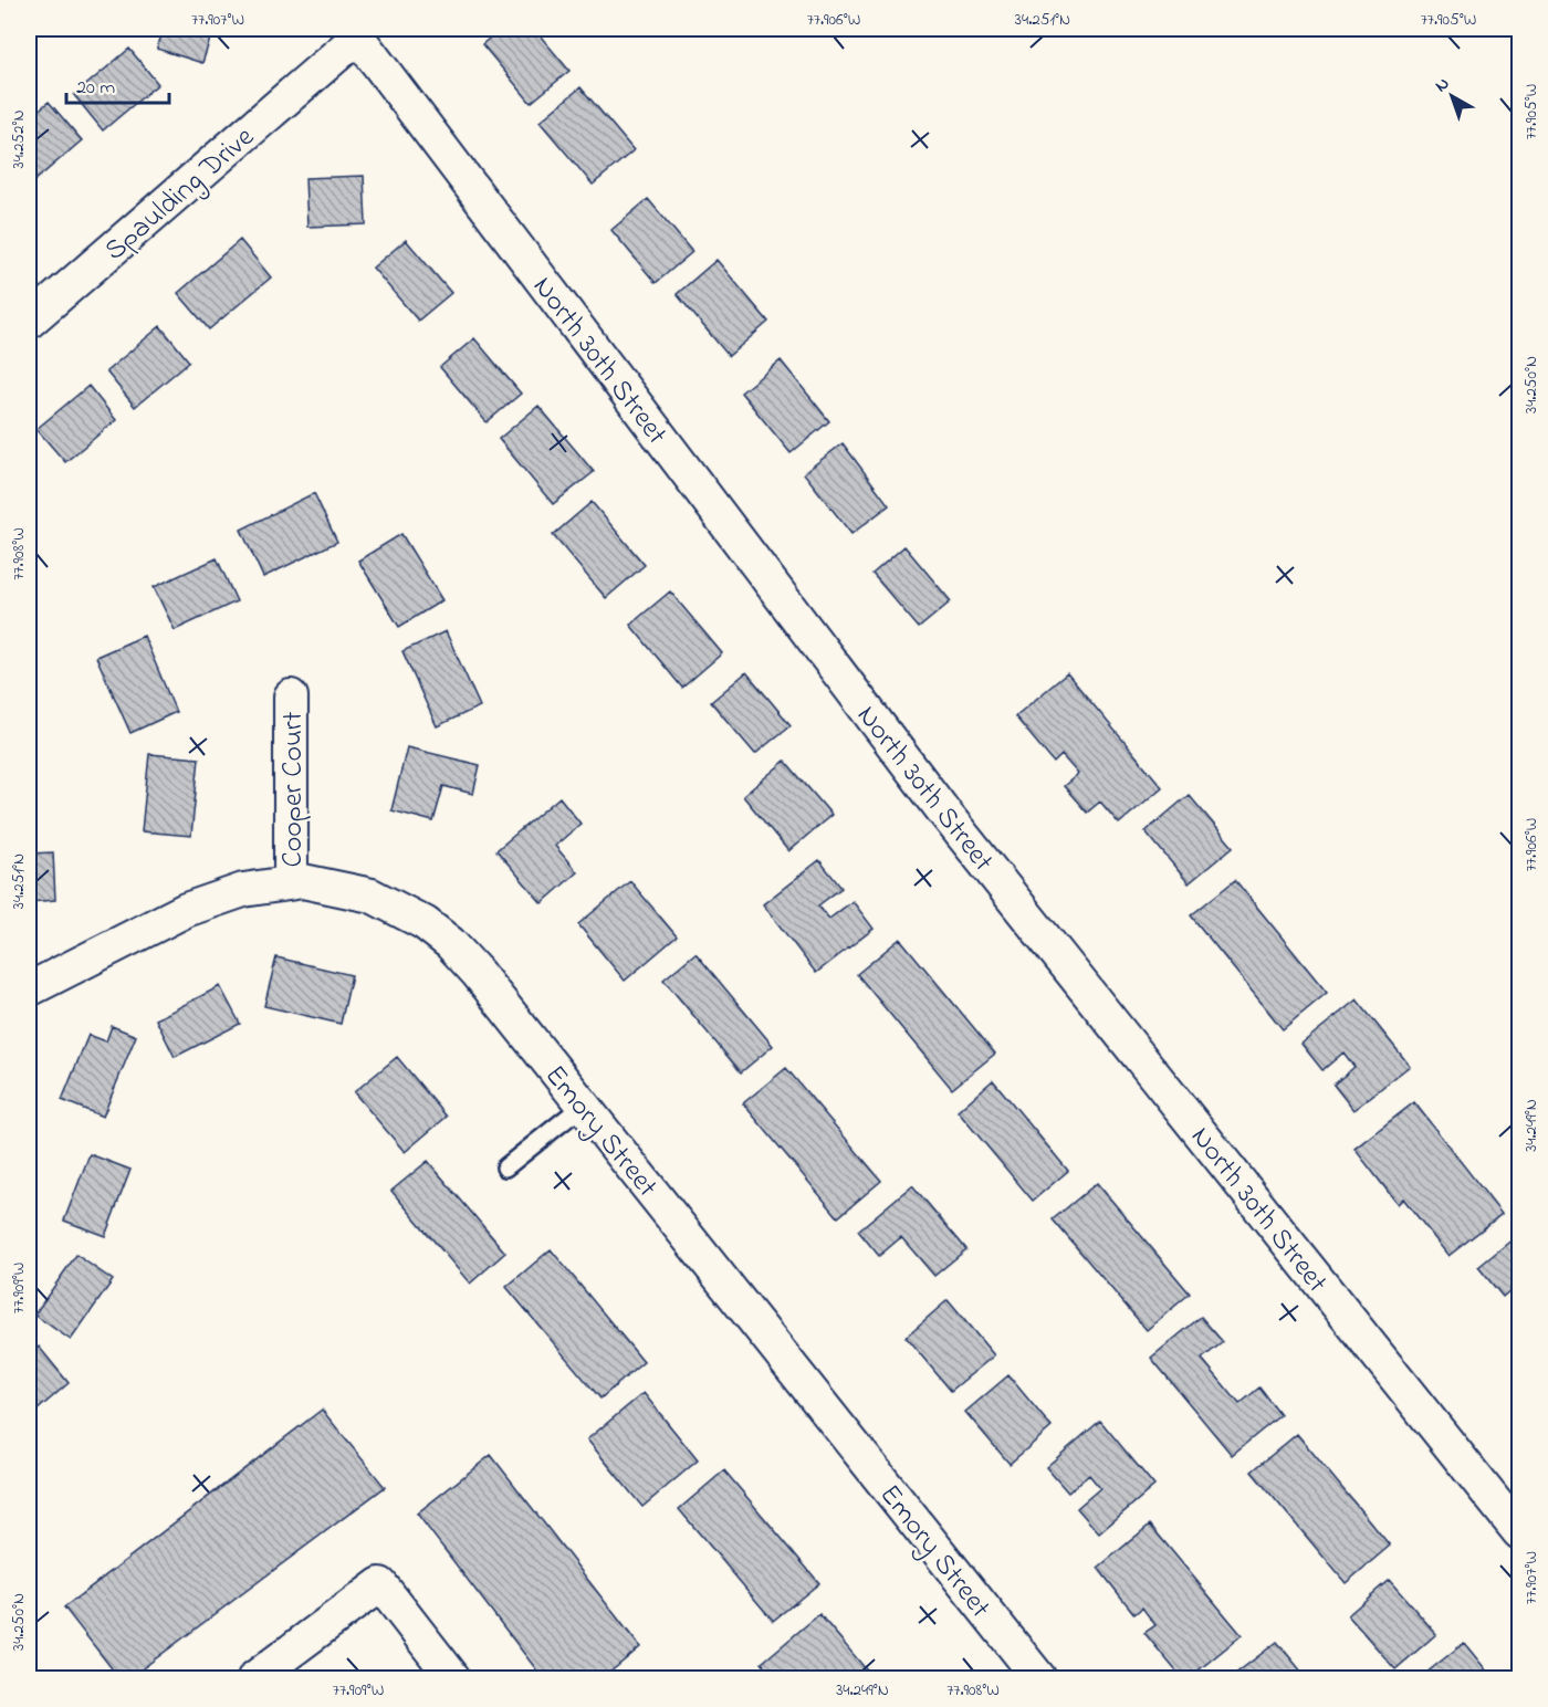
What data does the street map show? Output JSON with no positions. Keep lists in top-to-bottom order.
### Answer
{
  "streets": {
    "street": [
      "Spaulding Drive",
      "North 30th Street",
      "Cooper Court",
      "Emory Street"
    ]
  },
  "crossings": [
    ["Spaulding Drive", "North 30th Street"],
    ["Cooper Court", "Emory Street"]
  ],
  "scale_bar": "20 m",
  "north": "top left",
  "coordinates": [
    "77.907°W",
    "77.906°W",
    "34.251°N",
    "77.905°W",
    "34.252°N",
    "34.250°N",
    "77.908°W",
    "34.249°N",
    "77.909°W"
  ]
}
